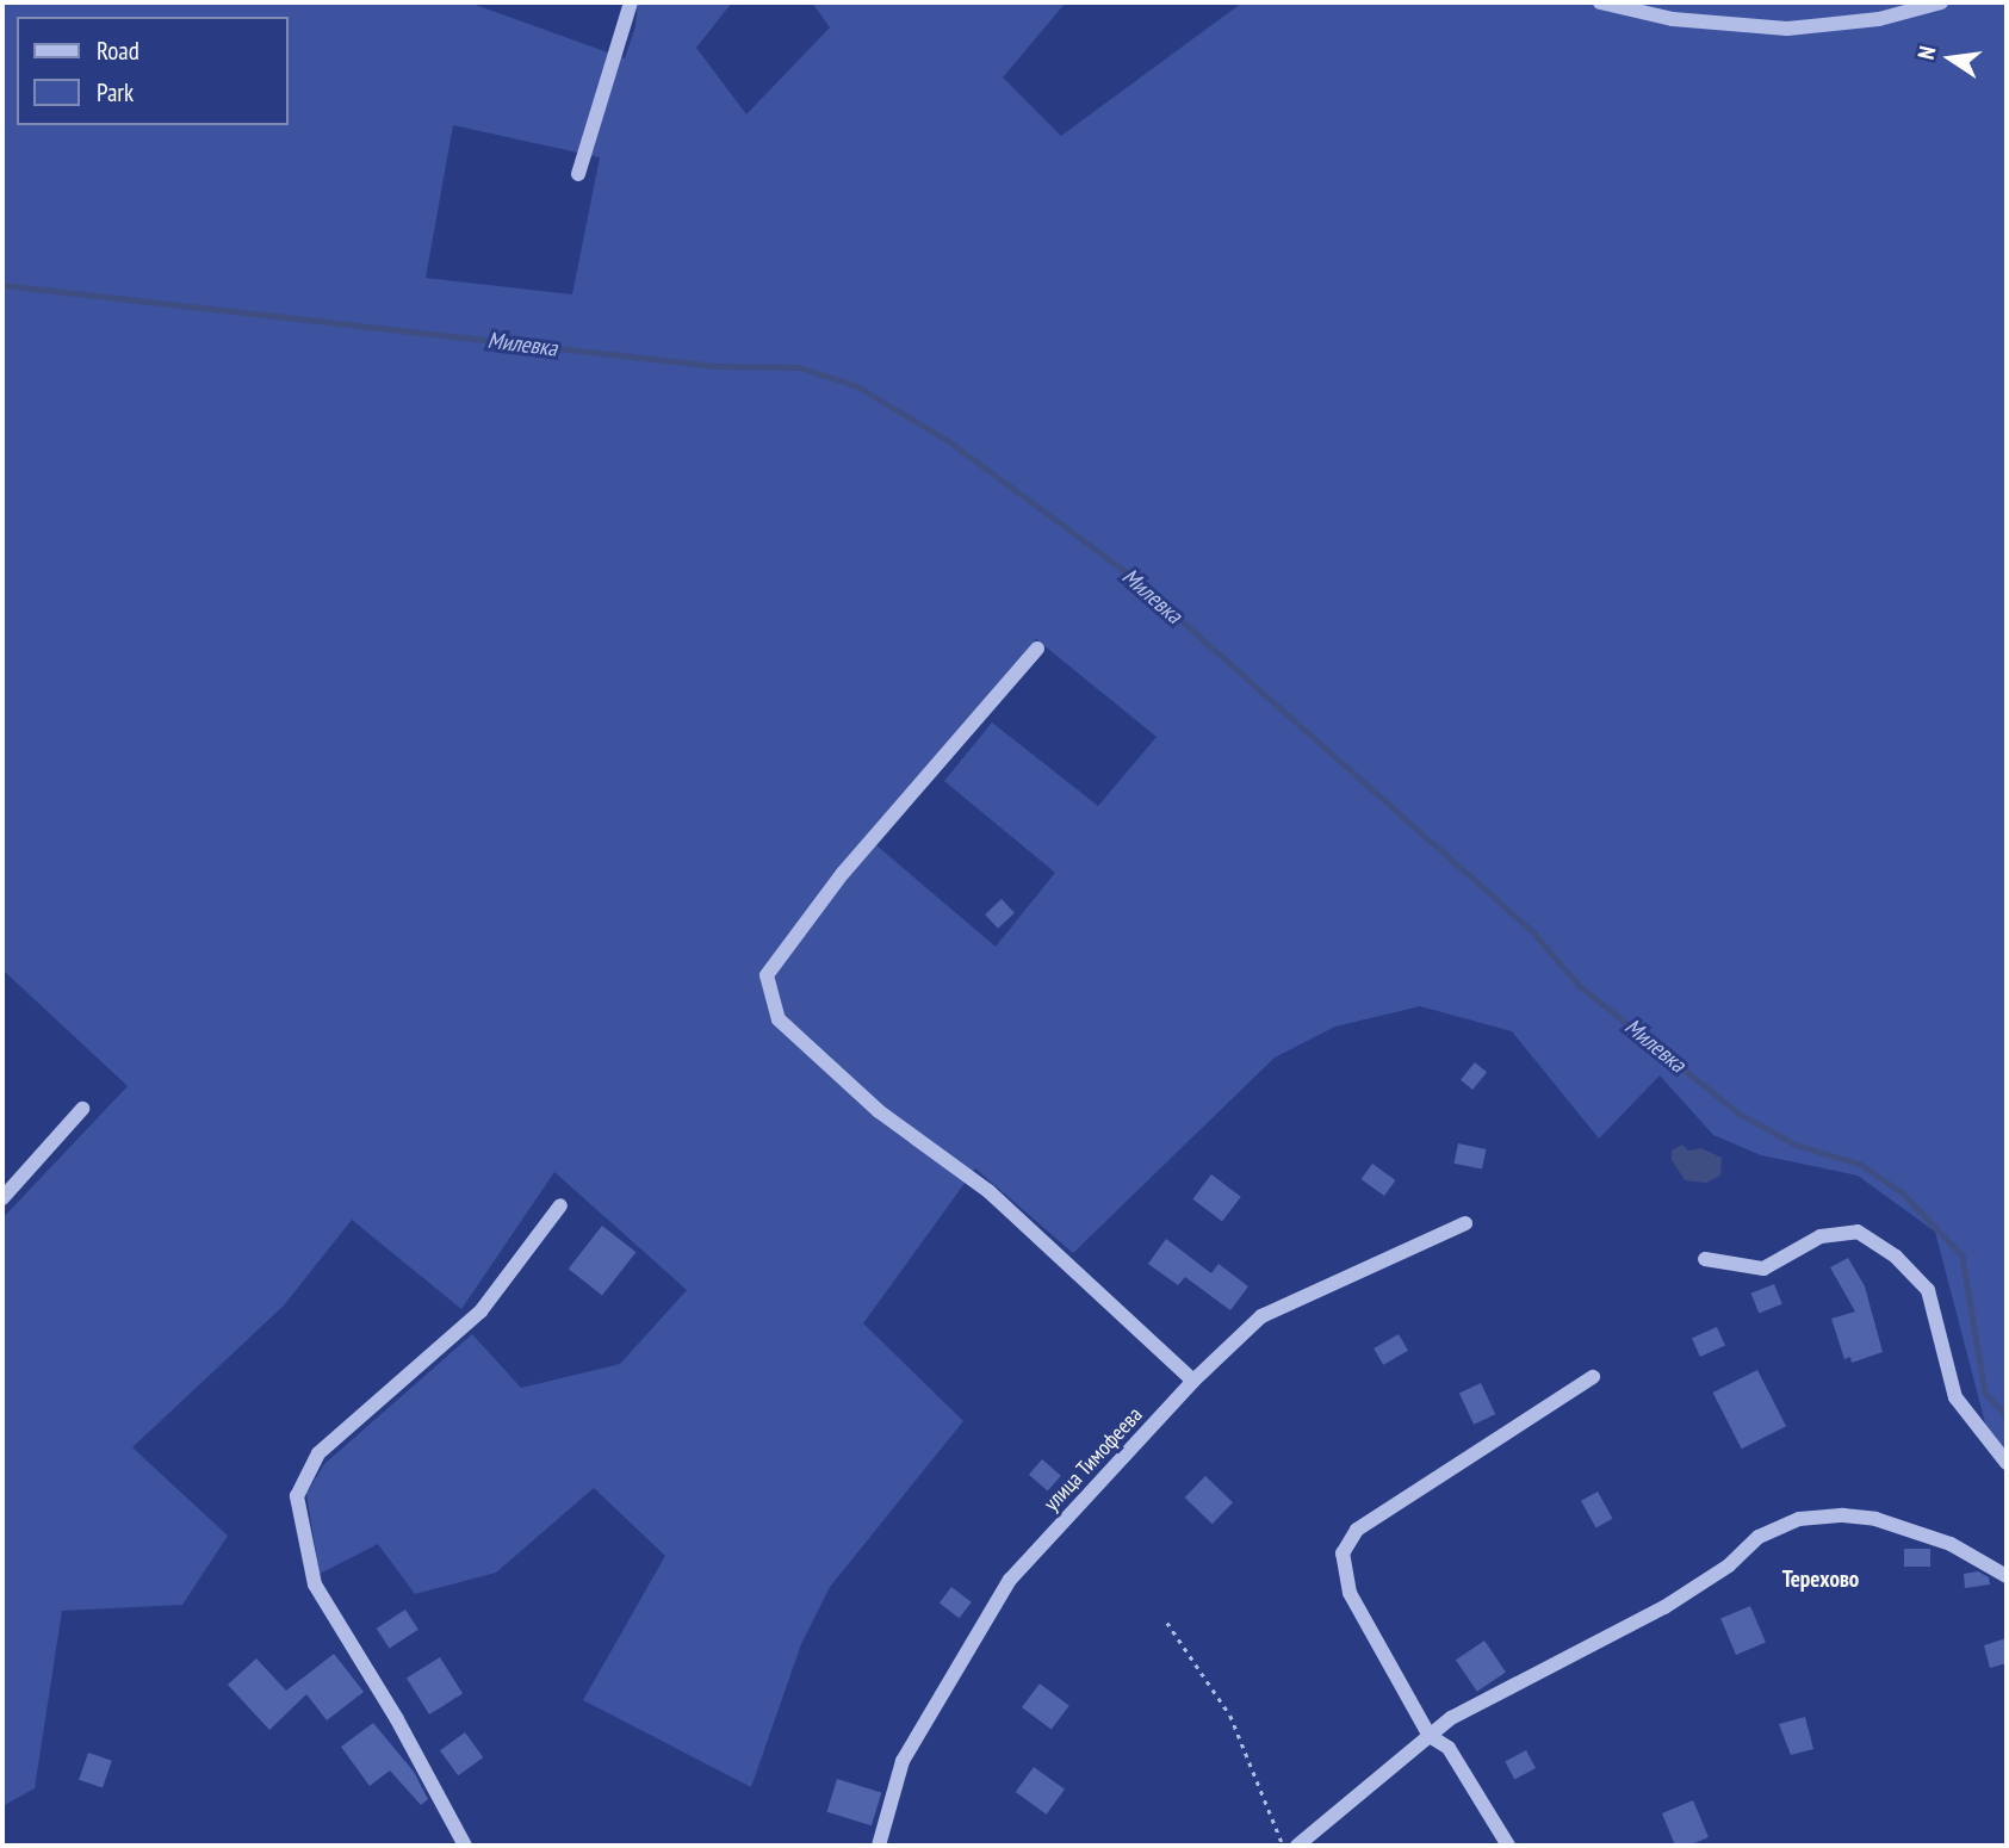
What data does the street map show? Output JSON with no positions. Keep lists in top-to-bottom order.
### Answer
{
  "streets": {
    "street": ["улица Тимофеева"]
  },
  "districts": ["Терехово"],
  "water": ["Милевка"],
  "legend": ["Road", "Park"],
  "north": "left"
}
